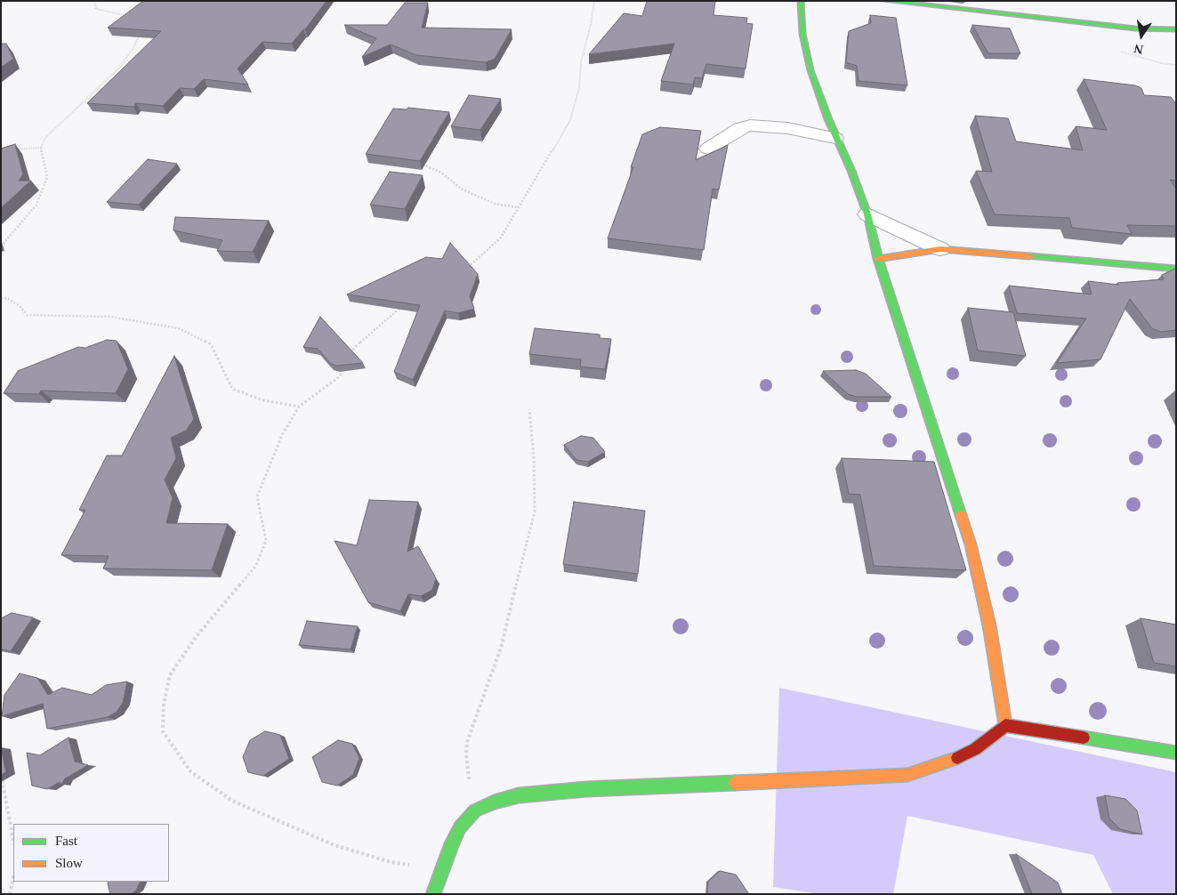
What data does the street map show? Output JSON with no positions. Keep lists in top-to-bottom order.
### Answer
{
  "legend": ["Fast", "Slow"],
  "north": "bottom"
}
